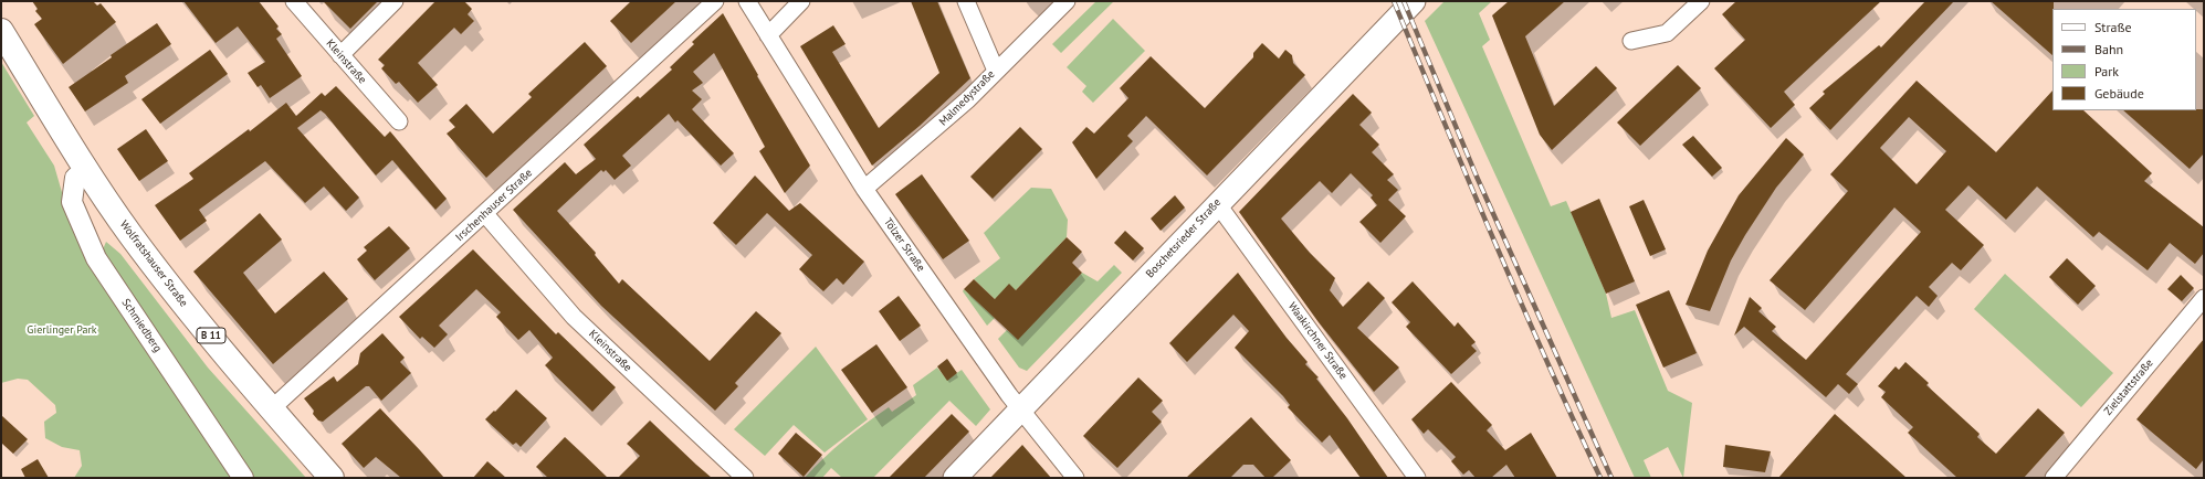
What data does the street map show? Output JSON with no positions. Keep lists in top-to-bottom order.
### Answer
{
  "streets": {
    "main road": ["Boschetsrieder Straße", "Wolfratshauser Straße", "B 11"],
    "street": [
      "Kleinstraße",
      "Malmedystraße",
      "Irschenhauser Straße",
      "Tölzer Straße",
      "Schmiedberg",
      "Waakirchner Straße",
      "Zielstattstraße"
    ]
  },
  "crossings": [
    ["Kleinstraße", "Irschenhauser Straße"],
    ["Malmedystraße", "Tölzer Straße"],
    ["Irschenhauser Straße", "Wolfratshauser Straße"],
    ["Boschetsrieder Straße", "Tölzer Straße"],
    ["Boschetsrieder Straße", "Waakirchner Straße"],
    ["Wolfratshauser Straße", "Schmiedberg"]
  ],
  "parks": ["Gierlinger Park"],
  "legend": [
    "Straße",
    "Bahn",
    "Park",
    "Gebäude"
  ]
}
